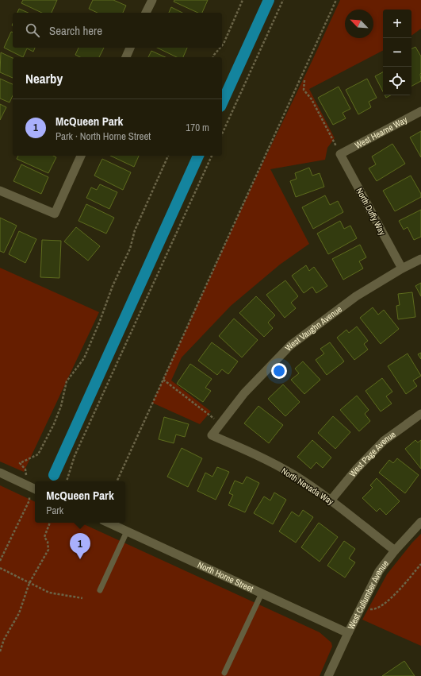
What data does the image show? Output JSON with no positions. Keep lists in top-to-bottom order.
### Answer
{
  "streets": {
    "street": [
      "West Hearne Way",
      "North Duffy Way",
      "West Vaughn Avenue",
      "West Page Avenue",
      "North Nevada Way",
      "North Horne Street",
      "West Cullumber Avenue"
    ]
  },
  "crossings": [
    ["West Hearne Way", "North Duffy Way"],
    ["North Duffy Way", "West Vaughn Avenue"],
    ["West Vaughn Avenue", "North Nevada Way"],
    ["West Page Avenue", "North Nevada Way"],
    ["North Nevada Way", "West Cullumber Avenue"],
    ["North Horne Street", "West Cullumber Avenue"]
  ],
  "north": "top left",
  "page": {
    "map_buttons": ["+", "−"],
    "search": "Search here",
    "heading": "Nearby",
    "list": [
      {
        "mark": "1",
        "name": "McQueen Park",
        "note": "Park · North Horne Street",
        "value": "170 m"
      }
    ],
    "popup": ["McQueen Park", "Park"],
    "pins": "1"
  }
}
